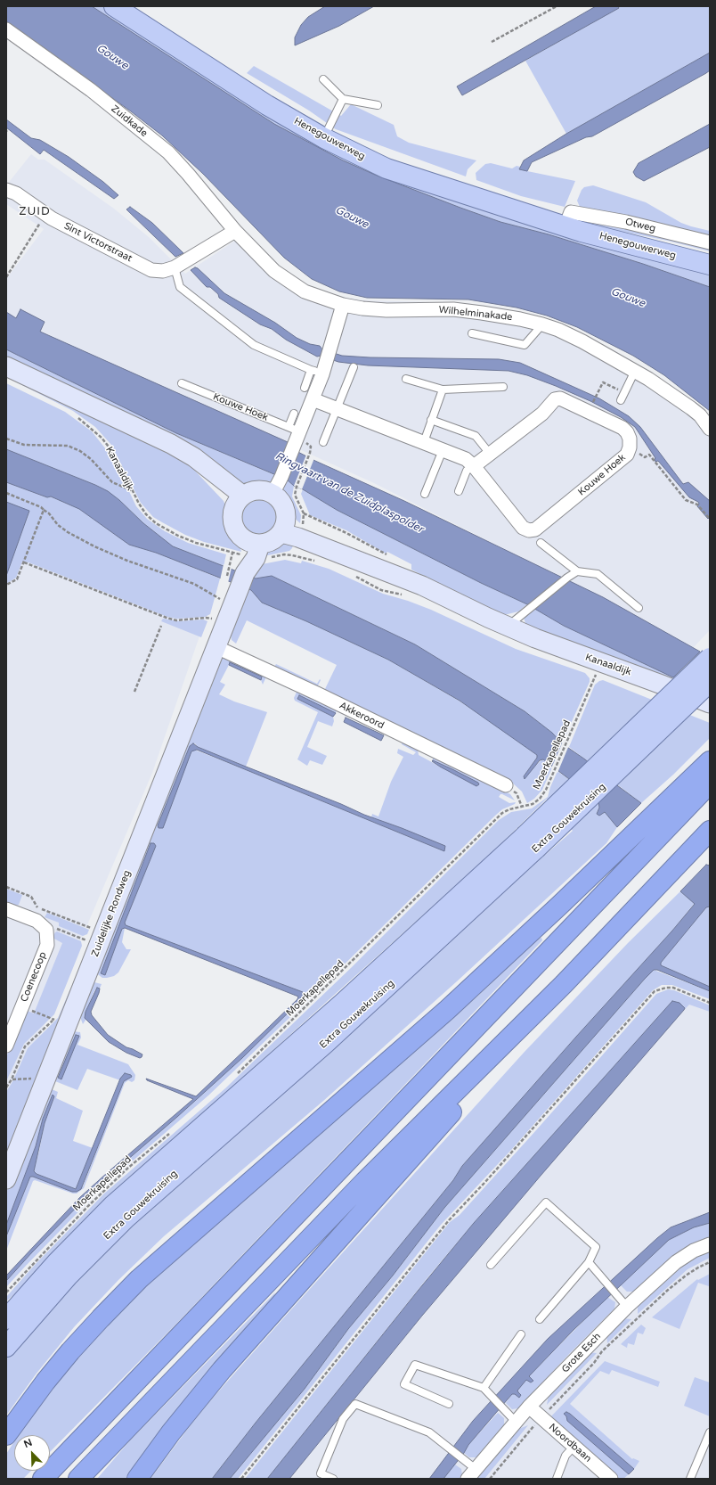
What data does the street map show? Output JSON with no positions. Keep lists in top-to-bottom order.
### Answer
{
  "streets": {
    "main road": [
      "Henegouwerweg",
      "Kanaaldijk",
      "Extra Gouwekruising",
      "Zuidelijke Rondweg"
    ],
    "street": [
      "Zuidkade",
      "Otweg",
      "Sint Victorstraat",
      "Wilhelminakade",
      "Kouwe Hoek",
      "Akkeroord",
      "Coenecoop",
      "Grote Esch",
      "Noordbaan"
    ],
    "path": ["Moerkapellepad"]
  },
  "crossings": [
    ["Zuidkade", "Sint Victorstraat"],
    ["Zuidkade", "Wilhelminakade"],
    ["Henegouwerweg", "Otweg"],
    ["Sint Victorstraat", "Wilhelminakade"],
    ["Kanaaldijk", "Zuidelijke Rondweg"],
    ["Akkeroord", "Zuidelijke Rondweg"],
    ["Zuidelijke Rondweg", "Coenecoop"],
    ["Grote Esch", "Noordbaan"]
  ],
  "districts": ["ZUID"],
  "water": ["Gouwe", "Ringvaart van de Zuidplaspolder"],
  "north": "top left"
}
